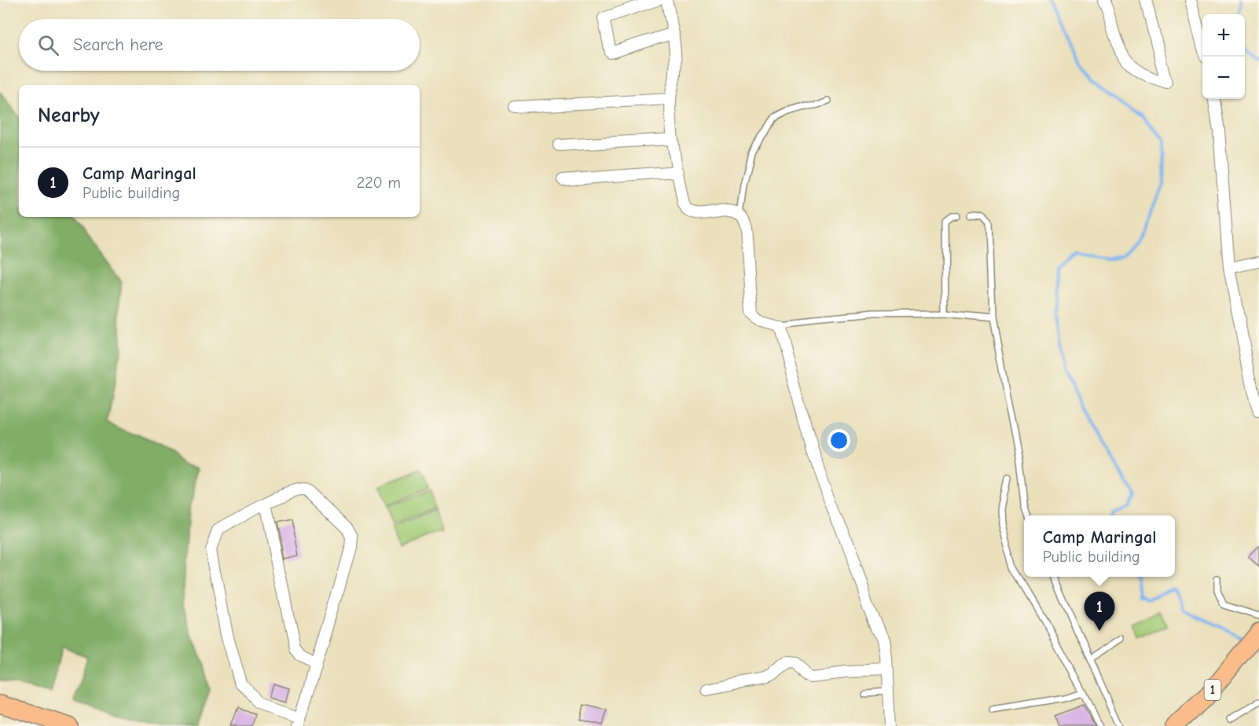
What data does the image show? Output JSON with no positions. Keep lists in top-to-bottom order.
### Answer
{
  "streets": {
    "main road": ["1"]
  },
  "page": {
    "map_buttons": ["+", "−"],
    "search": "Search here",
    "heading": "Nearby",
    "list": [
      {
        "mark": "1",
        "name": "Camp Maringal",
        "note": "Public building",
        "value": "220 m"
      }
    ],
    "popup": ["Camp Maringal", "Public building"],
    "pins": "1"
  }
}
